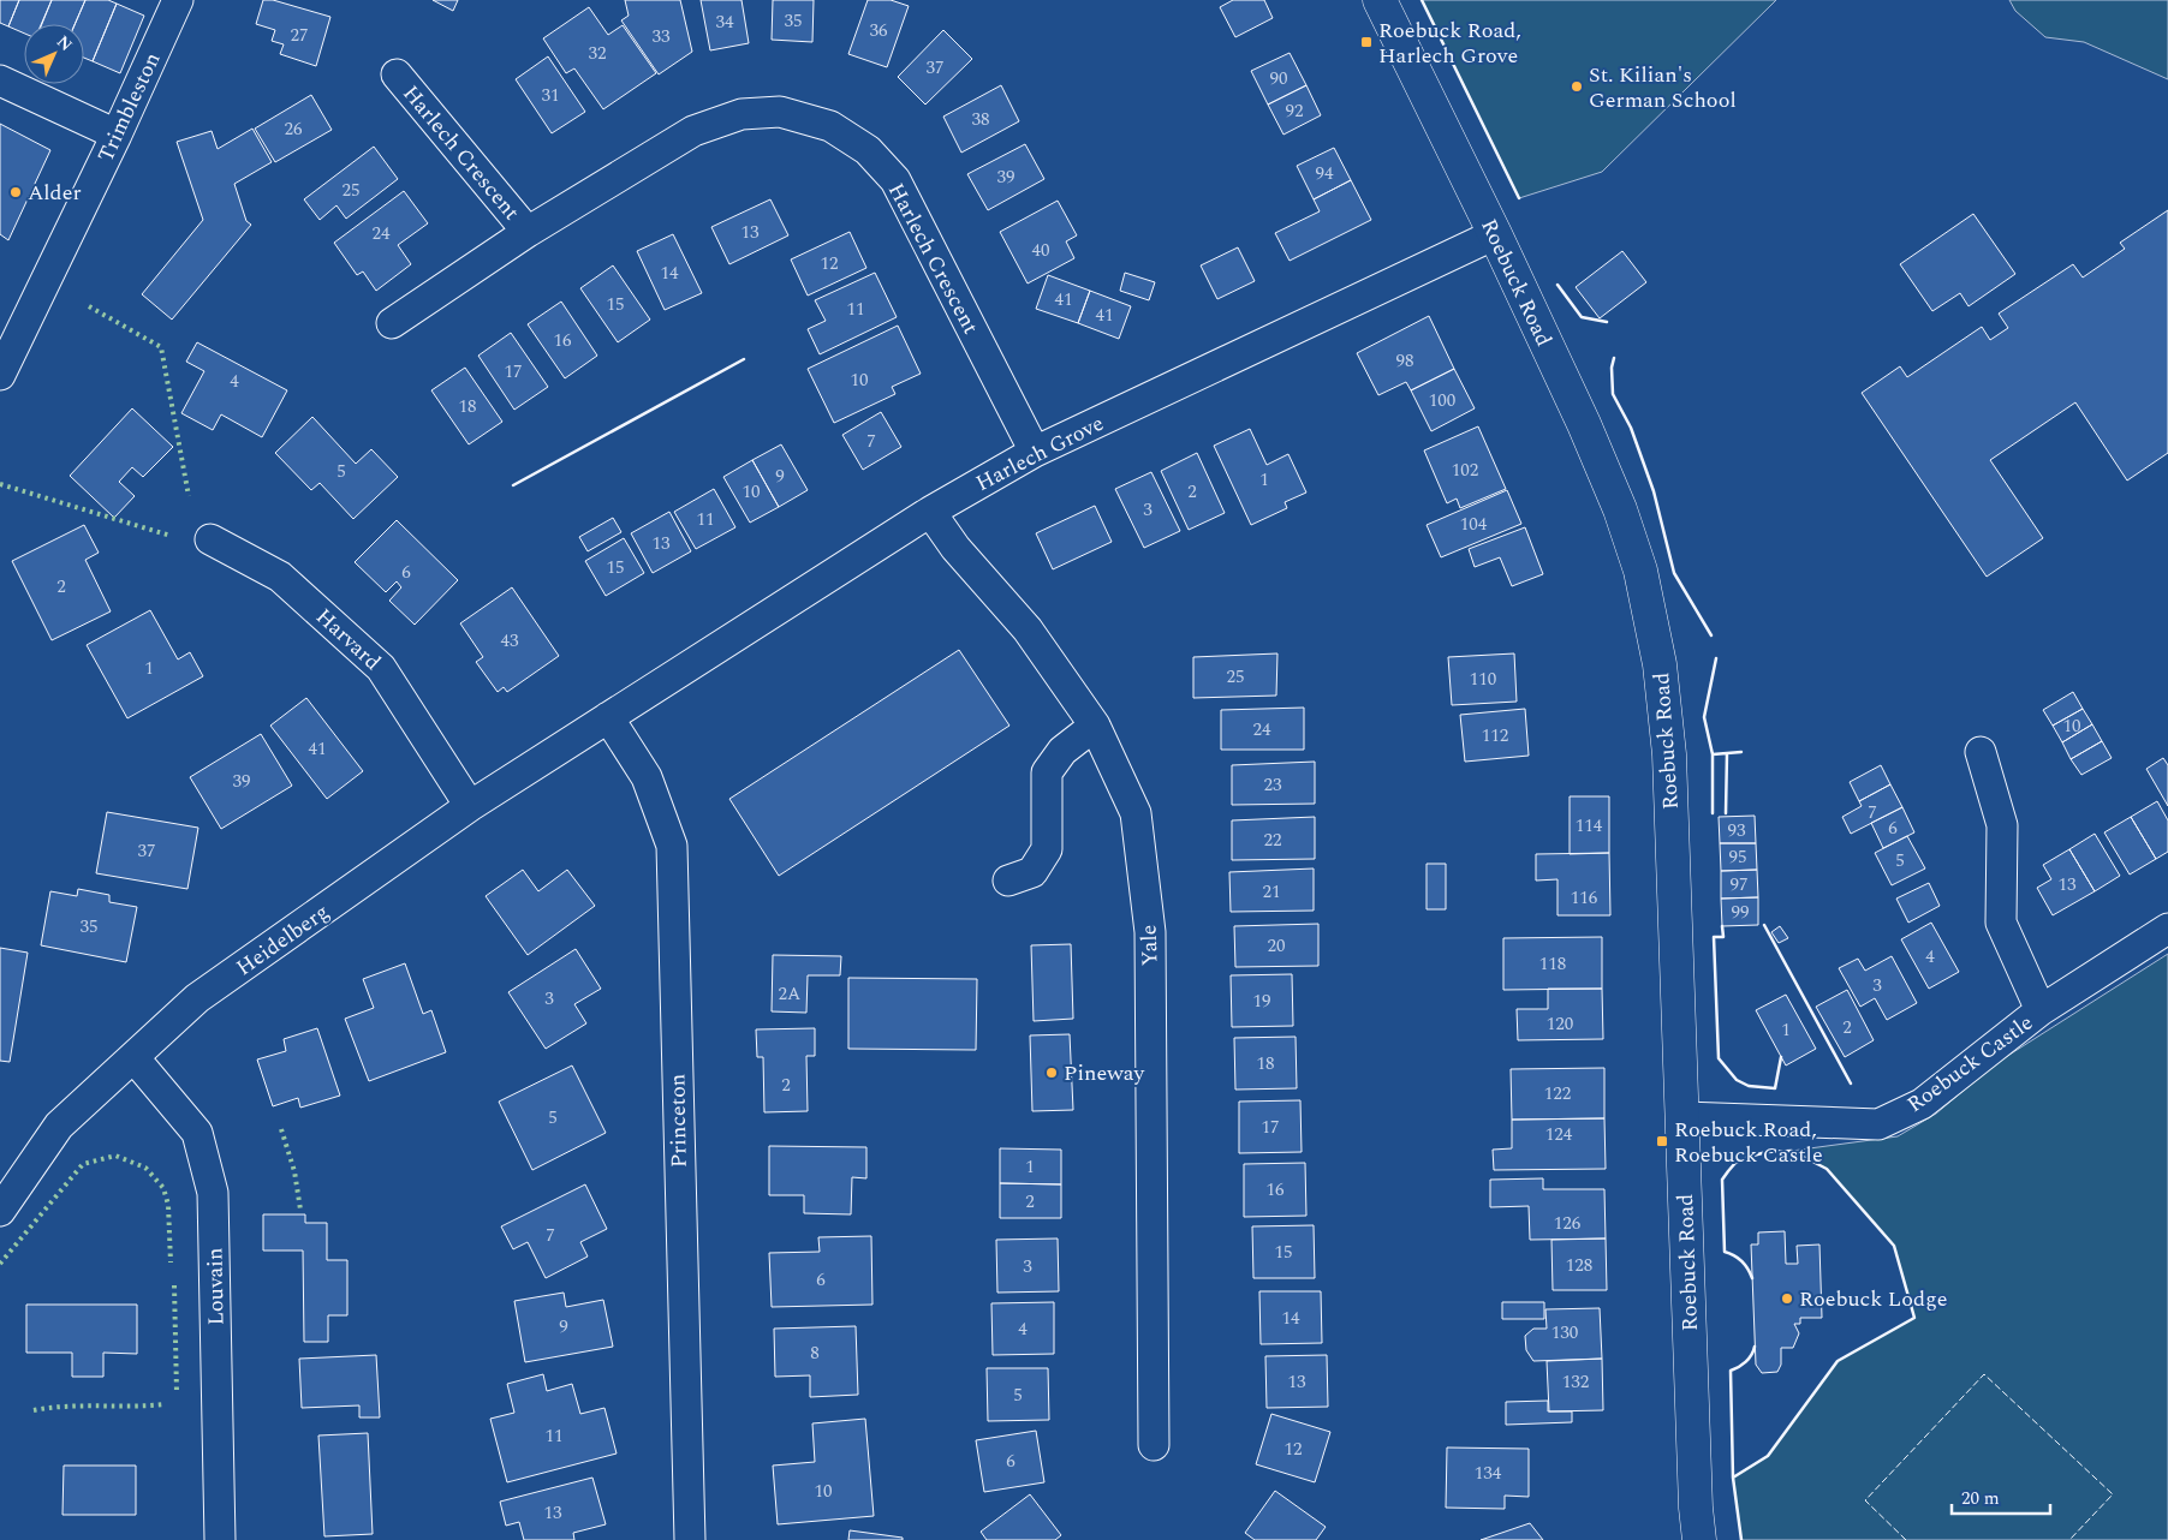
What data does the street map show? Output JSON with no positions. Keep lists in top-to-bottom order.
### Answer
{
  "streets": {
    "street": [
      "Trimbleston",
      "Harlech Crescent",
      "Roebuck Road",
      "Harlech Grove",
      "Harvard",
      "Heidelberg",
      "Yale",
      "Roebuck Castle",
      "Princeton",
      "Louvain"
    ]
  },
  "crossings": [
    ["Harlech Crescent", "Harlech Grove"],
    ["Roebuck Road", "Harlech Grove"],
    ["Roebuck Road", "Roebuck Castle"],
    ["Harlech Grove", "Heidelberg"],
    ["Harlech Grove", "Yale"],
    ["Harlech Grove", "Princeton"],
    ["Harvard", "Heidelberg"],
    ["Heidelberg", "Princeton"],
    ["Heidelberg", "Louvain"]
  ],
  "places": {
    "transit": ["Roebuck Road, Harlech Grove", "Roebuck Road, Roebuck Castle"],
    "other": [
      "St. Kilian's German School",
      "Alder",
      "Pineway",
      "Roebuck Lodge"
    ]
  },
  "house_numbers": [
    "35",
    "34",
    "36",
    "27",
    "33",
    "32",
    "37",
    "90",
    "31",
    "92",
    "38",
    "26",
    "94",
    "39",
    "25",
    "13",
    "24",
    "40",
    "12",
    "14",
    "41",
    "15",
    "11",
    "41",
    "16",
    "98",
    "17",
    "10",
    "4",
    "100",
    "18",
    "7",
    "102",
    "5",
    "9",
    "1",
    "10",
    "2",
    "3",
    "11",
    "104",
    "13",
    "15",
    "6",
    "2",
    "43",
    "1",
    "25",
    "110",
    "10",
    "24",
    "112",
    "41",
    "39",
    "23",
    "7",
    "114",
    "6",
    "93",
    "22",
    "37",
    "95",
    "5",
    "97",
    "13",
    "21",
    "116",
    "99",
    "35",
    "20",
    "4",
    "118",
    "3",
    "2A",
    "3",
    "19",
    "120",
    "2",
    "1",
    "18",
    "2",
    "122",
    "5",
    "17",
    "124",
    "1",
    "16",
    "2",
    "126",
    "7",
    "15",
    "128",
    "3",
    "6",
    "14",
    "9",
    "4",
    "130",
    "8",
    "13",
    "132",
    "5",
    "11",
    "12",
    "6",
    "134",
    "10",
    "13"
  ],
  "scale_bar": "20 m",
  "north": "top right"
}
